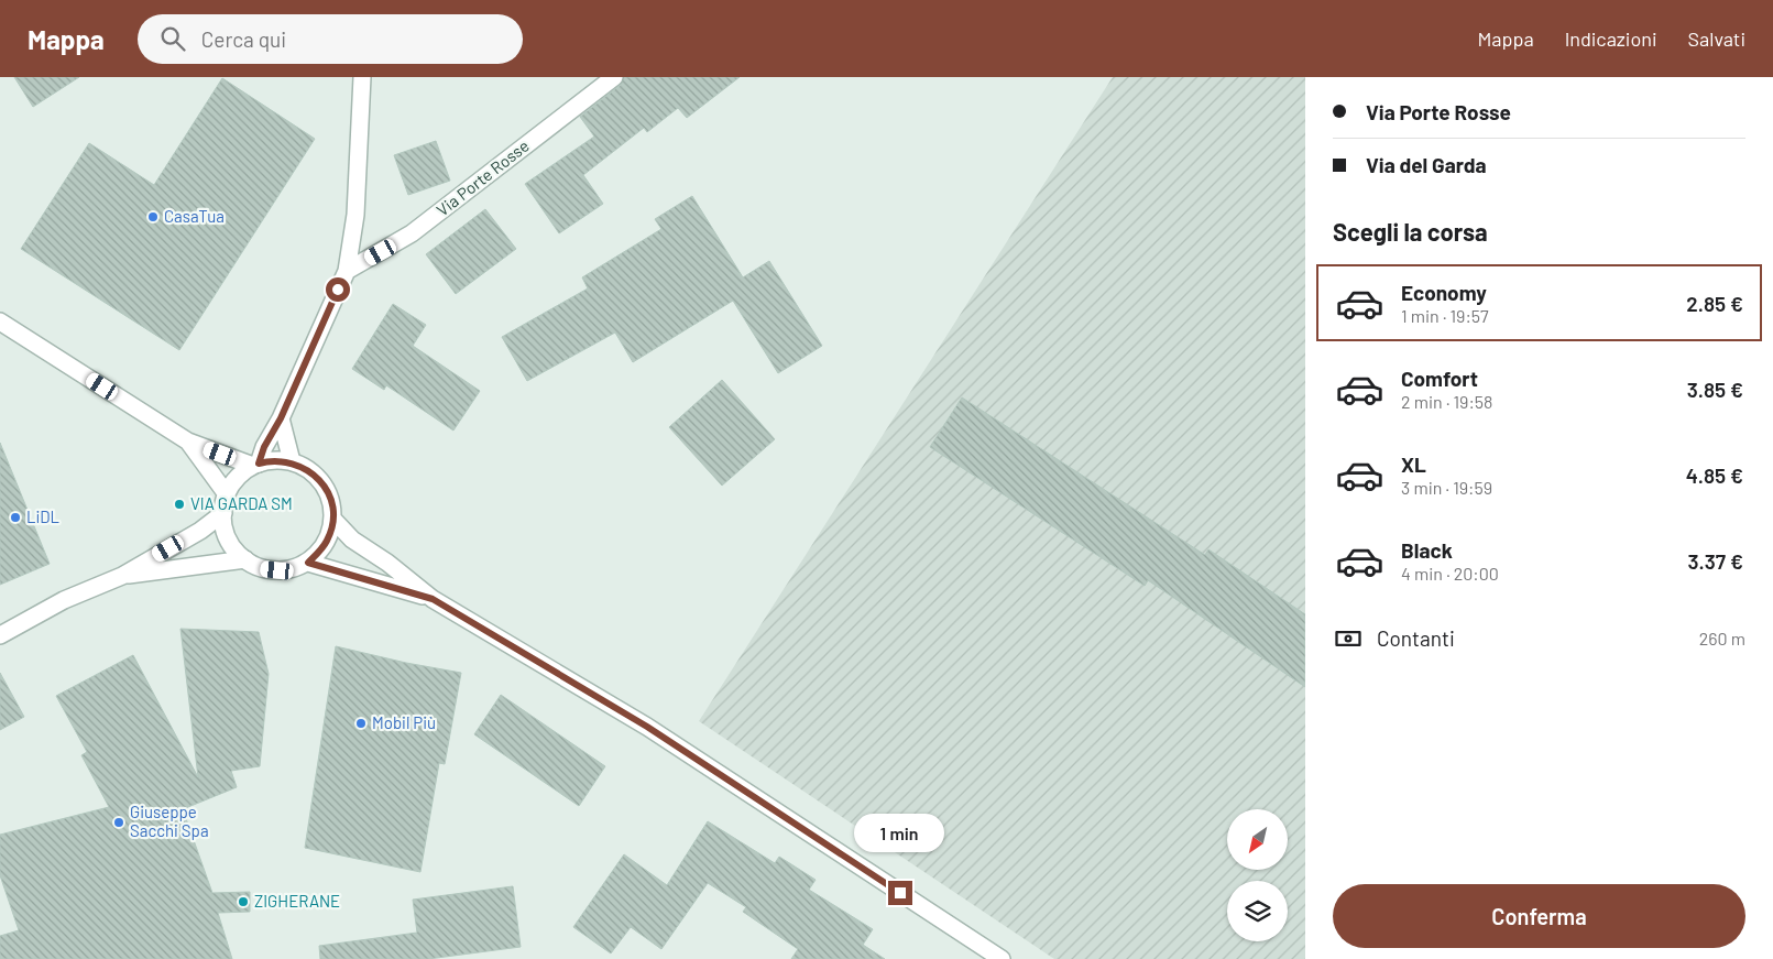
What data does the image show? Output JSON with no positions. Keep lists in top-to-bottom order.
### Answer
{
  "streets": {
    "street": ["Via Porte Rosse"]
  },
  "places": [
    "CasaTua",
    "VIA GARDA SM",
    "LiDL",
    "Mobil Più",
    "Giuseppe Sacchi Spa",
    "ZIGHERANE"
  ],
  "north": "bottom left",
  "page": {
    "header": "Mappa",
    "search": "Cerca qui",
    "nav": ["Mappa", "Indicazioni", "Salvati"],
    "banner": ["Via Porte Rosse", "Via del Garda"],
    "heading": "Scegli la corsa",
    "list": [
      {
        "name": "Economy",
        "note": "1 min · 19:57",
        "value": "2.85 €"
      },
      {
        "name": "Comfort",
        "note": "2 min · 19:58",
        "value": "3.85 €"
      },
      {
        "name": "XL",
        "note": "3 min · 19:59",
        "value": "4.85 €"
      },
      {
        "name": "Black",
        "note": "4 min · 20:00",
        "value": "3.37 €"
      }
    ],
    "pay": ["Contanti", "260 m"],
    "bubble": "1 min",
    "buttons": "Conferma"
  }
}
